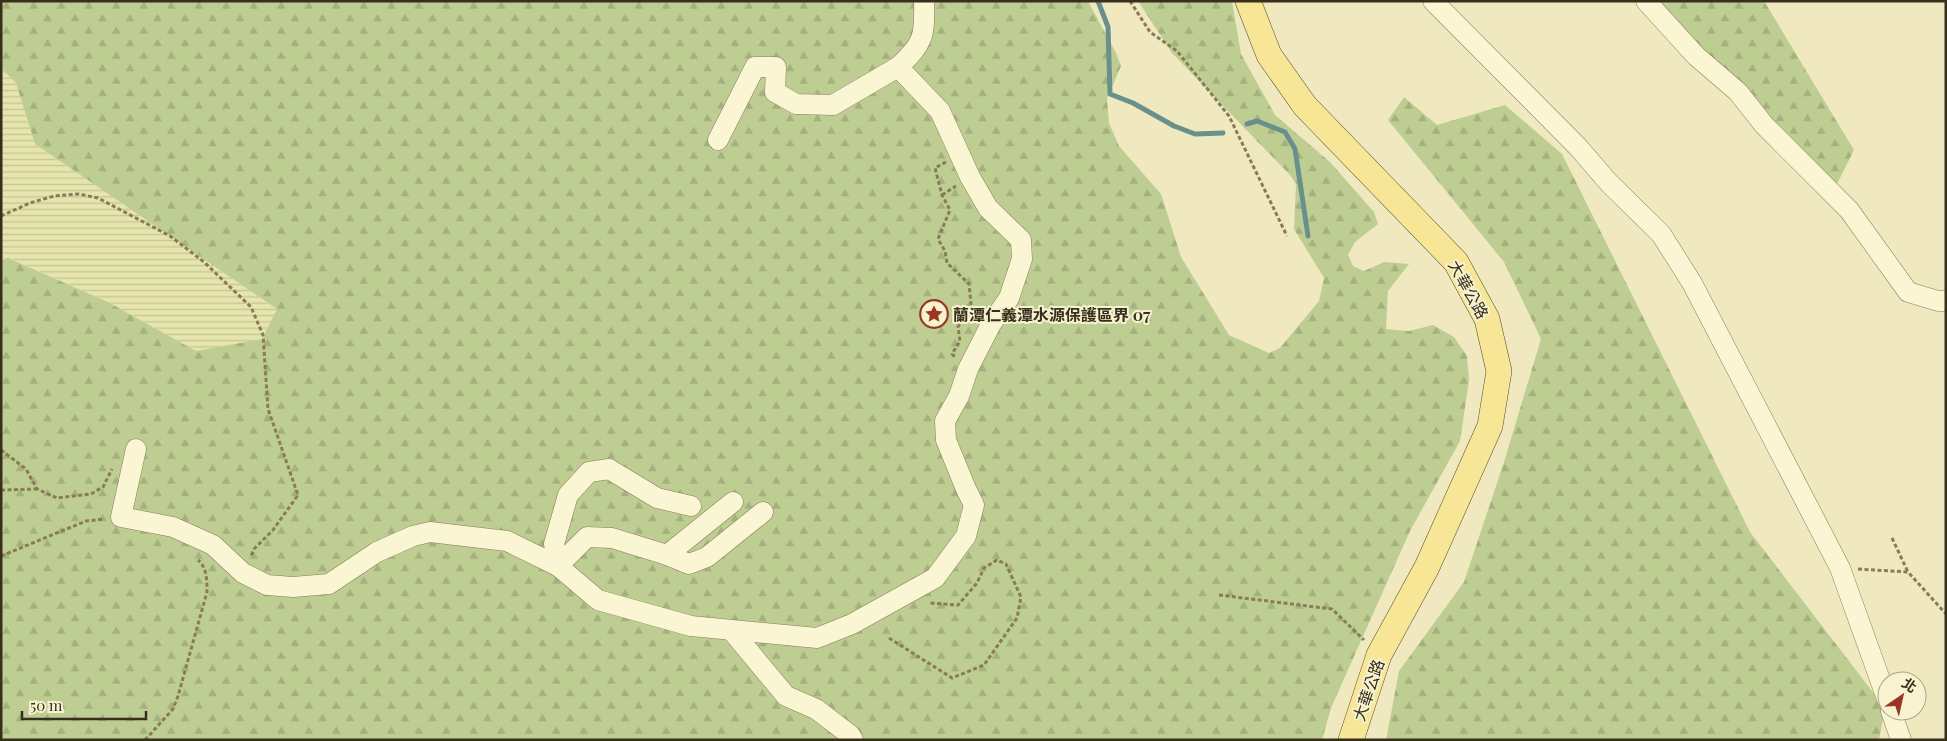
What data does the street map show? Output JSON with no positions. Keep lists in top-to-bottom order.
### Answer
{
  "streets": {
    "main road": ["大華公路"]
  },
  "places": {
    "place": ["蘭潭仁義潭水源保護區界 07"]
  },
  "scale_bar": "50 m",
  "north": "top right"
}
